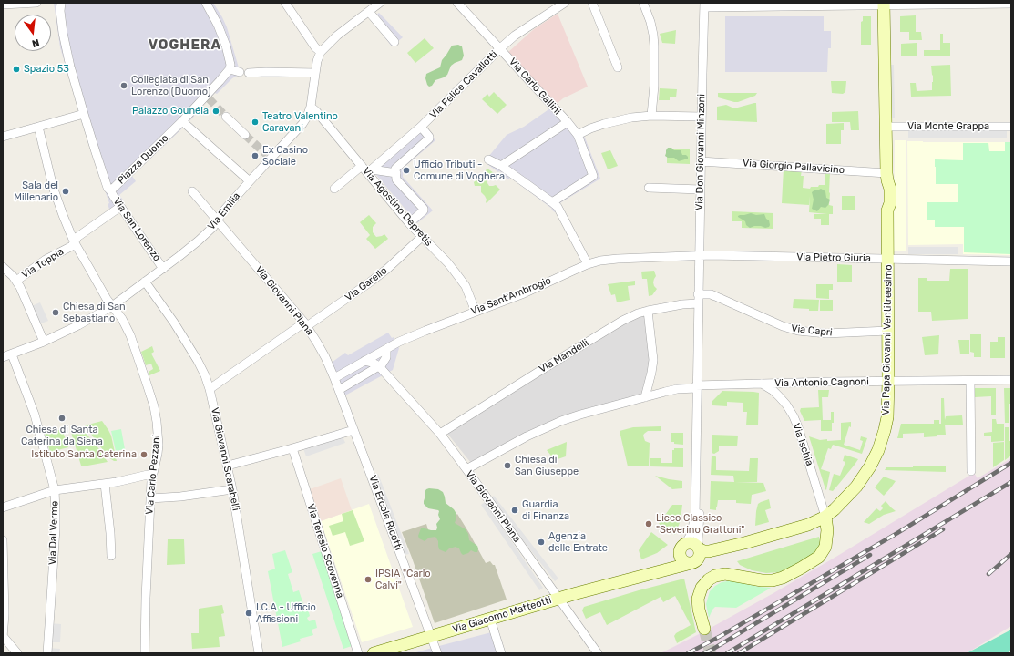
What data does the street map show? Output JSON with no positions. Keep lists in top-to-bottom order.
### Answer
{
  "streets": {
    "street": [
      "Via Felice Cavallotti",
      "Via Carlo Gallini",
      "Via Monte Grappa",
      "Via Don Giovanni Minzoni",
      "Piazza Duomo",
      "Via Giorgio Pallavicino",
      "Via Agostino Depretis",
      "Via Emilia",
      "Via San Lorenzo",
      "Via Pietro Giuria",
      "Via Toppia",
      "Via Garello",
      "Via Sant'Ambrogio",
      "Via Giovanni Plana",
      "Via Capri",
      "Via Papa Giovanni Ventitreesimo",
      "Via Mandelli",
      "Via Antonio Cagnoni",
      "Via Ischia",
      "Via Giovanni Scarabelli",
      "Via Carlo Pezzani",
      "Via Ercole Ricotti",
      "Via Dal Verme",
      "Via Teresio Scovenna",
      "Via Giacomo Matteotti"
    ]
  },
  "crossings": [
    ["Via Felice Cavallotti", "Via Carlo Gallini"],
    ["Via Felice Cavallotti", "Via Agostino Depretis"],
    ["Via Monte Grappa", "Via Papa Giovanni Ventitreesimo"],
    ["Via Don Giovanni Minzoni", "Via Giorgio Pallavicino"],
    ["Via Don Giovanni Minzoni", "Via Pietro Giuria"],
    ["Via Don Giovanni Minzoni", "Via Sant'Ambrogio"],
    ["Via Don Giovanni Minzoni", "Via Capri"],
    ["Via Don Giovanni Minzoni", "Via Papa Giovanni Ventitreesimo"],
    ["Via Don Giovanni Minzoni", "Via Mandelli"],
    ["Via Don Giovanni Minzoni", "Via Antonio Cagnoni"],
    ["Via Don Giovanni Minzoni", "Via Giacomo Matteotti"],
    ["Piazza Duomo", "Via San Lorenzo"],
    ["Via Giorgio Pallavicino", "Via Papa Giovanni Ventitreesimo"],
    ["Via Agostino Depretis", "Via Emilia"],
    ["Via Agostino Depretis", "Via Garello"],
    ["Via Agostino Depretis", "Via Sant'Ambrogio"],
    ["Via Emilia", "Via San Lorenzo"],
    ["Via Emilia", "Via Giovanni Plana"],
    ["Via Emilia", "Via Giovanni Scarabelli"],
    ["Via Emilia", "Via Carlo Pezzani"],
    ["Via Emilia", "Via Dal Verme"],
    ["Via San Lorenzo", "Via Toppia"],
    ["Via Pietro Giuria", "Via Sant'Ambrogio"],
    ["Via Pietro Giuria", "Via Papa Giovanni Ventitreesimo"],
    ["Via Toppia", "Via Carlo Pezzani"],
    ["Via Garello", "Via Giovanni Plana"],
    ["Via Garello", "Via Giovanni Scarabelli"],
    ["Via Sant'Ambrogio", "Via Giovanni Plana"],
    ["Via Giovanni Plana", "Via Mandelli"],
    ["Via Giovanni Plana", "Via Antonio Cagnoni"],
    ["Via Giovanni Plana", "Via Ercole Ricotti"],
    ["Via Giovanni Plana", "Via Giacomo Matteotti"],
    ["Via Capri", "Via Papa Giovanni Ventitreesimo"],
    ["Via Papa Giovanni Ventitreesimo", "Via Antonio Cagnoni"],
    ["Via Papa Giovanni Ventitreesimo", "Via Ischia"],
    ["Via Antonio Cagnoni", "Via Ischia"],
    ["Via Ercole Ricotti", "Via Giacomo Matteotti"]
  ],
  "districts": ["VOGHERA"],
  "places": [
    "Spazio 53",
    "Collegiata di San Lorenzo (Duomo)",
    "Palazzo Gounéla",
    "Teatro Valentino Garavani",
    "Ex Casino Sociale",
    "Ufficio Tributi - Comune di Voghera",
    "Sala del Millenario",
    "Chiesa di San Sebastiano",
    "Chiesa di Santa Caterina da Siena",
    "Istituto Santa Caterina",
    "Chiesa di San Giuseppe",
    "Guardia di Finanza",
    "Liceo Classico \"Severino Grattoni\"",
    "Agenzia delle Entrate",
    "IPSIA \"Carlo Calvi\"",
    "I.C.A - Ufficio Affissioni"
  ],
  "north": "bottom"
}
